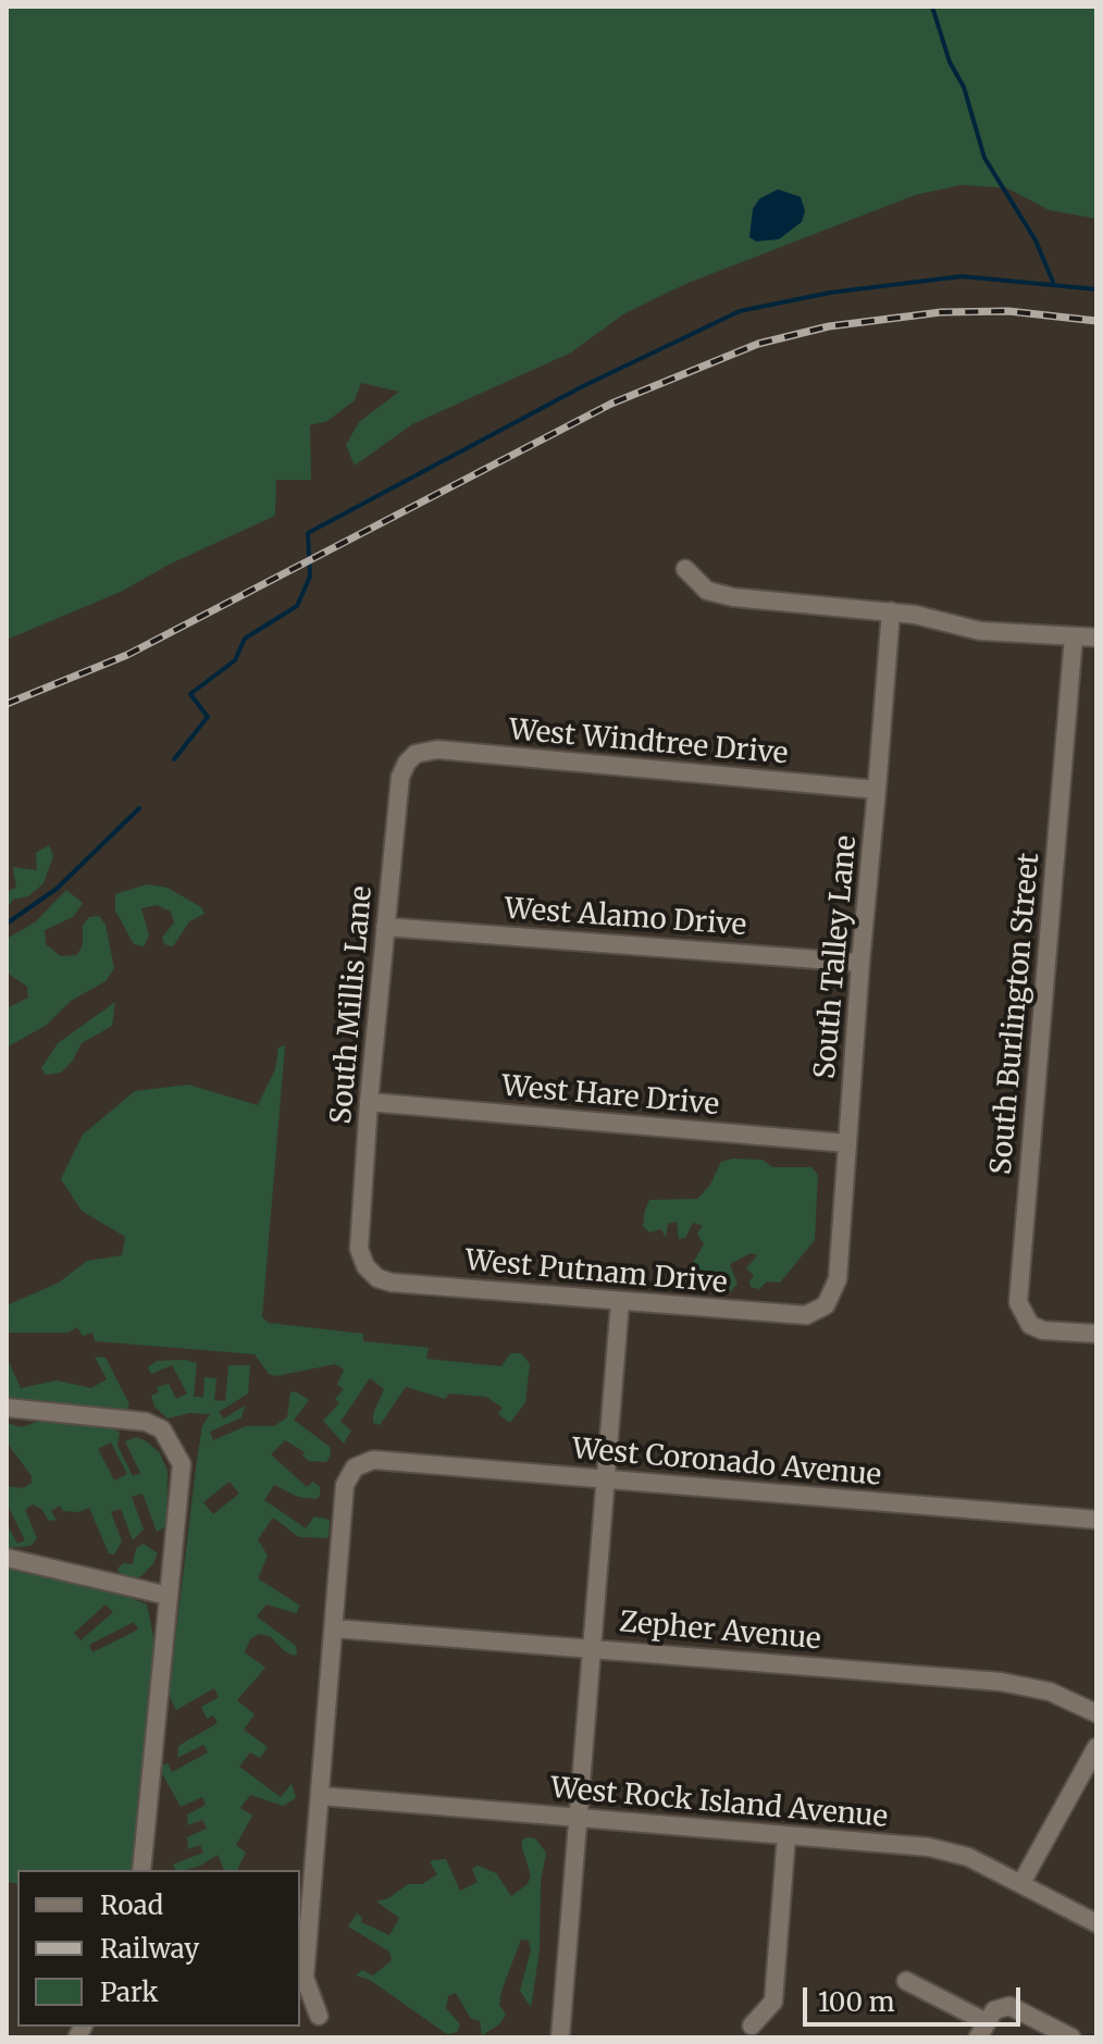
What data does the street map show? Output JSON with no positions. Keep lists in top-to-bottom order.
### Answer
{
  "streets": {
    "street": [
      "West Windtree Drive",
      "West Alamo Drive",
      "South Talley Lane",
      "South Millis Lane",
      "South Burlington Street",
      "West Hare Drive",
      "West Putnam Drive",
      "West Coronado Avenue",
      "Zepher Avenue",
      "West Rock Island Avenue"
    ]
  },
  "crossings": [
    ["West Windtree Drive", "South Talley Lane"],
    ["West Windtree Drive", "South Millis Lane"],
    ["West Alamo Drive", "South Talley Lane"],
    ["West Alamo Drive", "South Millis Lane"],
    ["South Talley Lane", "West Hare Drive"],
    ["South Talley Lane", "West Putnam Drive"],
    ["South Millis Lane", "West Hare Drive"],
    ["South Millis Lane", "West Putnam Drive"],
    ["West Coronado Avenue", "Zepher Avenue"]
  ],
  "legend": ["Road", "Railway", "Park"],
  "scale_bar": "100 m"
}
